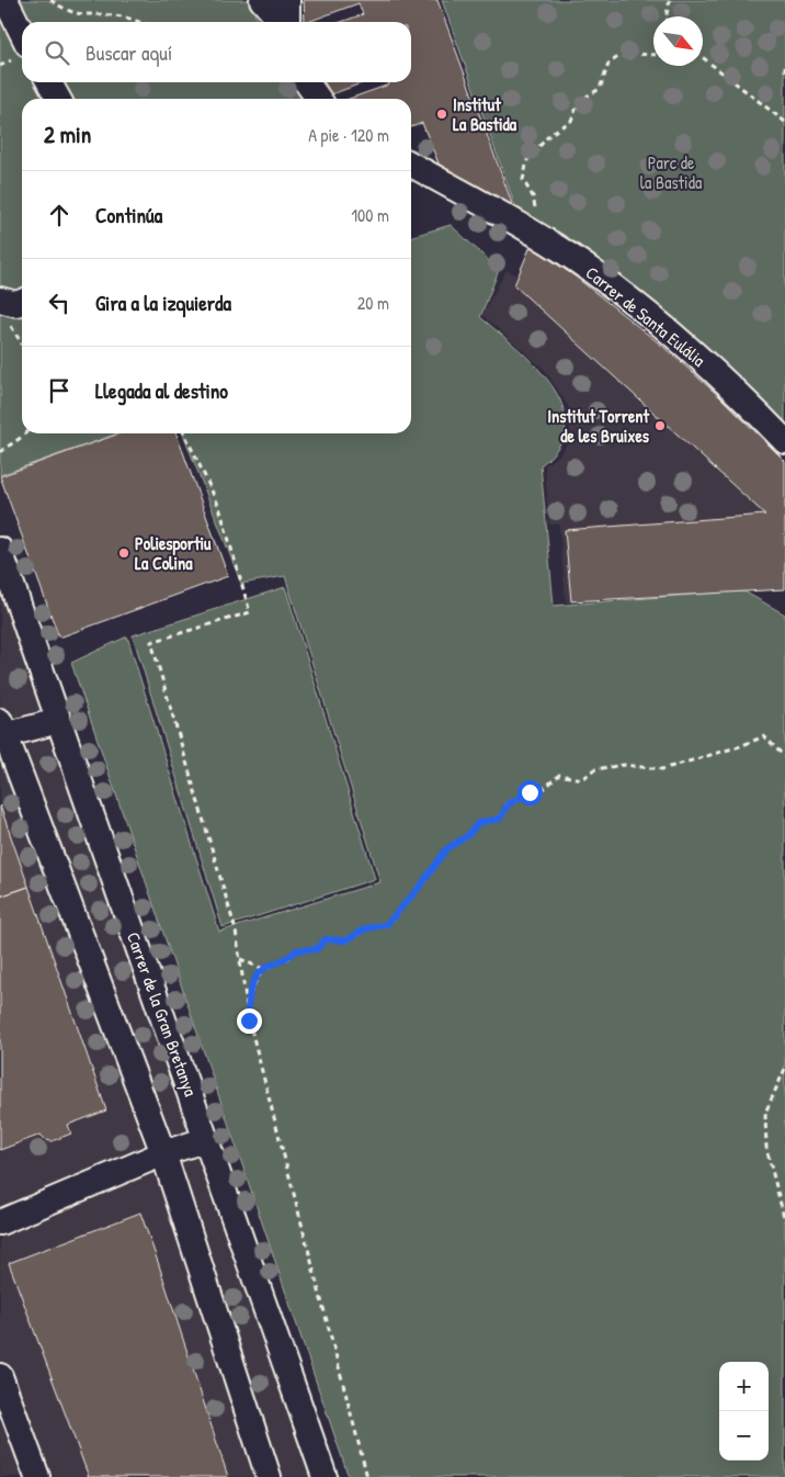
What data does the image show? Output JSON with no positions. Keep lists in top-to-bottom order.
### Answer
{
  "streets": {
    "street": ["Carrer de Santa Eulália", "Carrer de la Gran Bretanya"]
  },
  "parks": ["Parc de la Bastida"],
  "places": ["Institut La Bastida", "Institut Torrent de les Bruixes", "Poliesportiu La Colina"],
  "north": "bottom right",
  "page": {
    "search": "Buscar aquí",
    "heading": ["2 min", "A pie · 120 m"],
    "list": [
      ["Continúa", "100 m"],
      ["Gira a la izquierda", "20 m"],
      "Llegada al destino"
    ],
    "map_buttons": ["+", "−"]
  }
}
